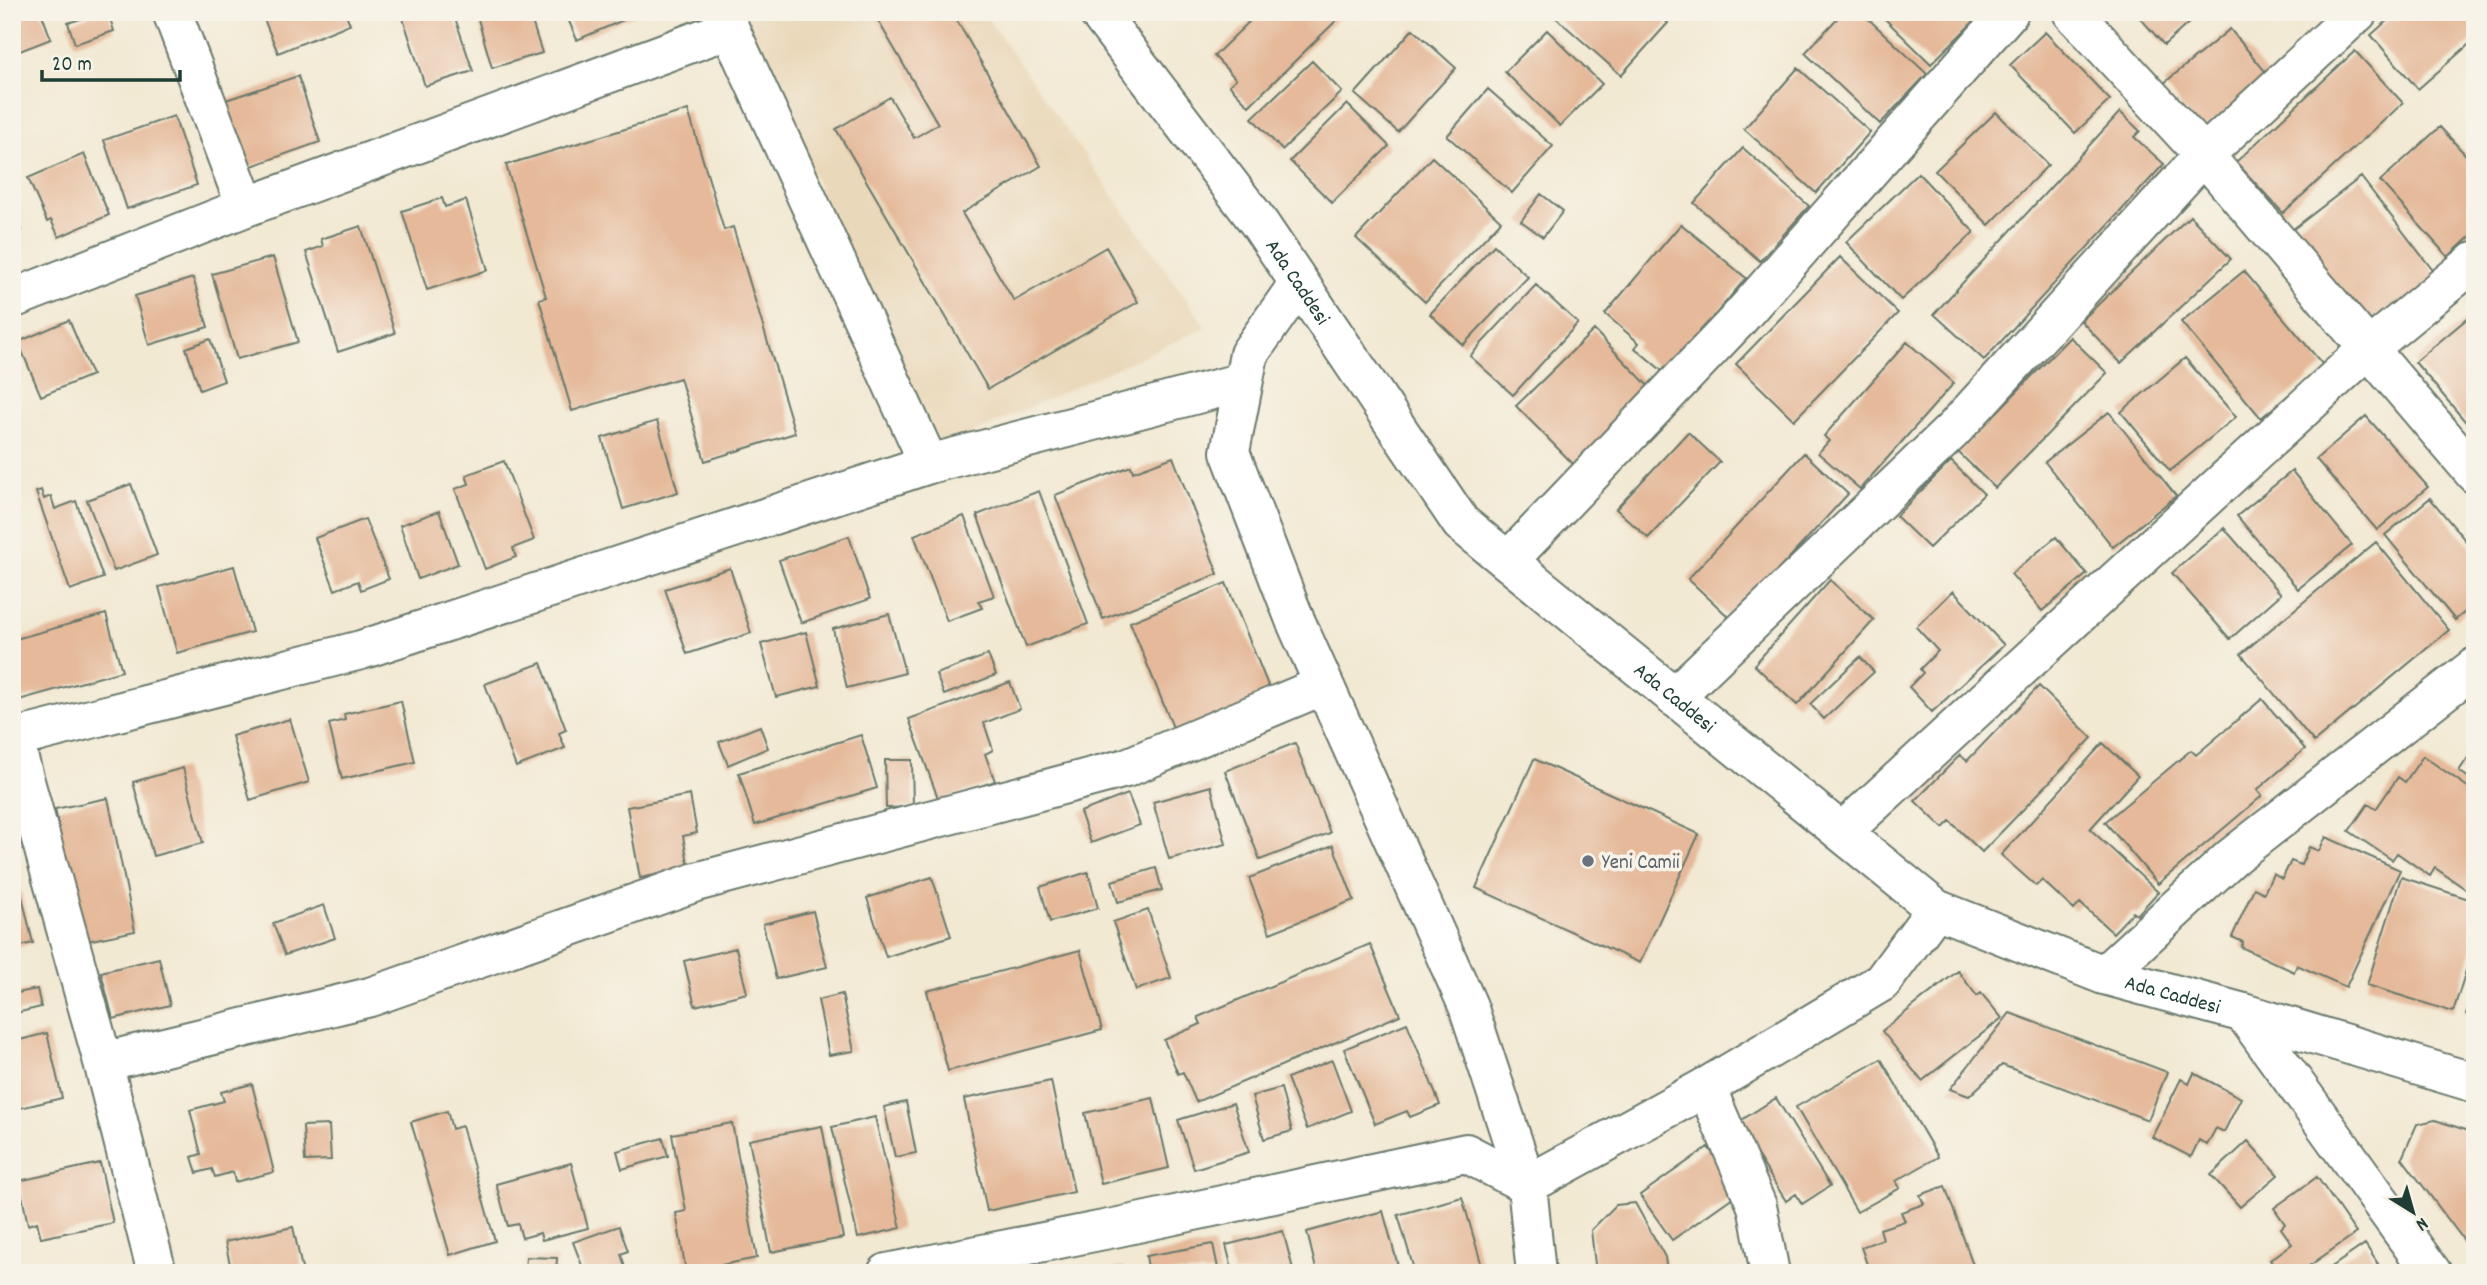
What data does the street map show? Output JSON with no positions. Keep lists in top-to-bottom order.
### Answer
{
  "streets": {
    "street": ["Ada Caddesi"]
  },
  "places": ["Yeni Camii"],
  "scale_bar": "20 m",
  "north": "bottom right"
}
